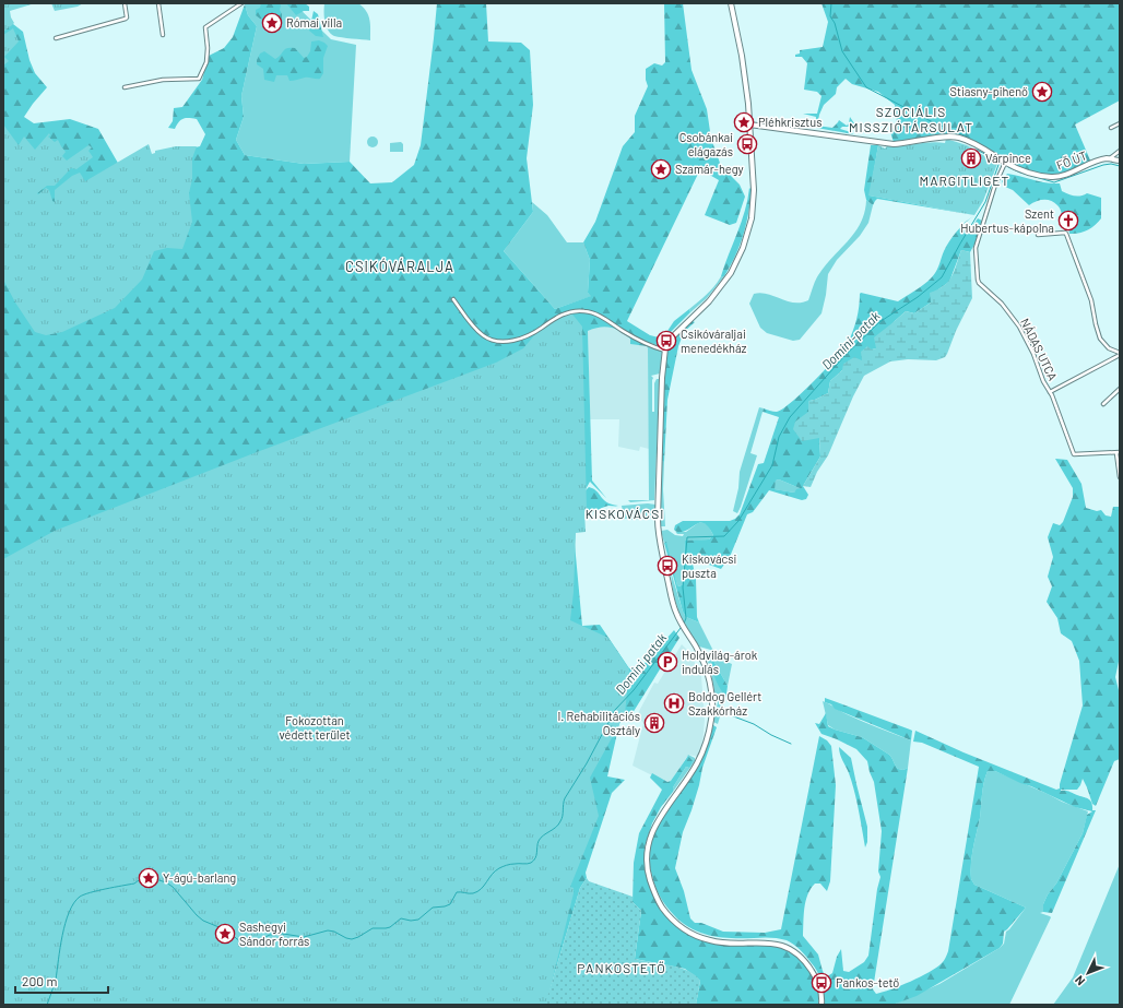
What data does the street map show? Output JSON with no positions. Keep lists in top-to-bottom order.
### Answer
{
  "streets": {
    "main road": ["FŐ ÚT"],
    "street": ["NÁDAS UTCA"]
  },
  "crossings": [
    ["FŐ ÚT", "NÁDAS UTCA"]
  ],
  "districts": [
    "SZOCIÁLIS MISSZIÓTÁRSULAT",
    "MARGITLIGET",
    "CSIKÓVÁRALJA",
    "KISKOVÁCSI",
    "PANKOSTETŐ"
  ],
  "water": ["Domini-patak", "Domini patak"],
  "parks": ["Fokozottan védett terület"],
  "places": {
    "place": [
      "Római villa",
      "Stiasny-pihenő",
      "Pléhkrisztus",
      "Szamár-hegy",
      "Y-ágú-barlang",
      "Sashegyi Sándor forrás"
    ],
    "bus stop": [
      "Csobánkai elágazás",
      "Csikóváraljai menedékház",
      "Kiskovácsi puszta",
      "Pankos-tető"
    ],
    "building": ["Várpince", "I. Rehabilitációs Osztály"],
    "church": ["Szent Hubertus-kápolna"],
    "parking": ["Holdvilág-árok indulás"],
    "hospital": ["Boldog Gellért Szakkórház"]
  },
  "scale_bar": "200 m",
  "north": "bottom left"
}
